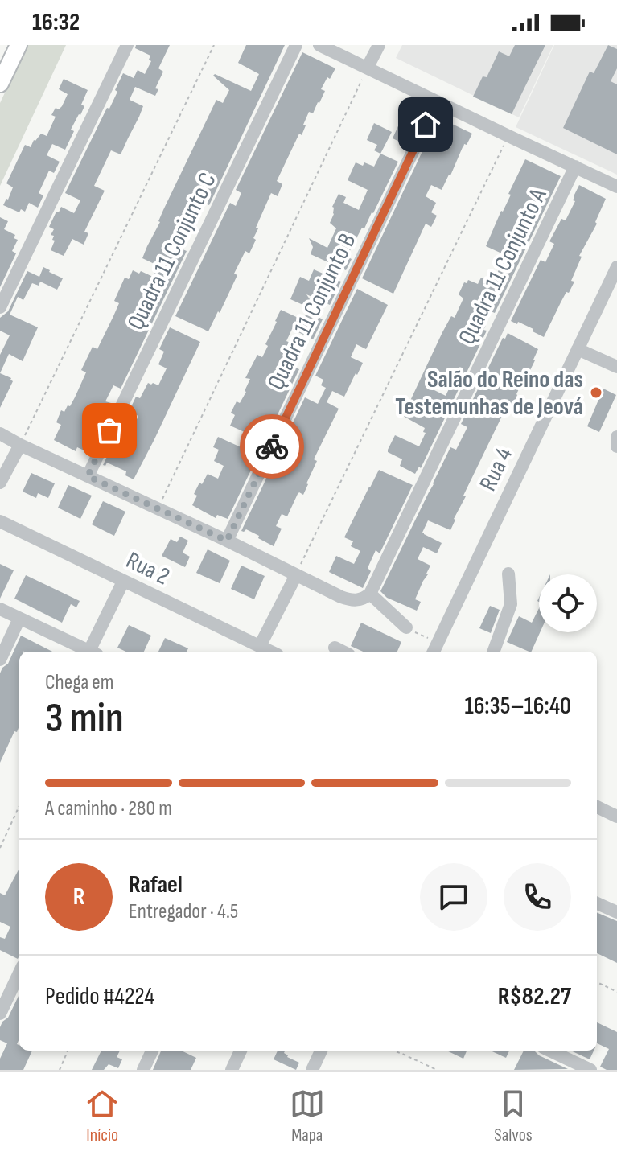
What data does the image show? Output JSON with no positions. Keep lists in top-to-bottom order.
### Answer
{
  "streets": {
    "street": [
      "Quadra 11 Conjunto C",
      "Quadra 11 Conjunto A",
      "Quadra 11 Conjunto B",
      "Rua 4",
      "Rua 2"
    ]
  },
  "places": ["Salão do Reino das Testemunhas de Jeová"],
  "page": {
    "status": "16:32",
    "heading": ["3 min", "Chega em", "16:35–16:40"],
    "panel": [
      "Rafael",
      "Entregador · 4.5",
      "Pedido #4224",
      "R$82.27"
    ],
    "bar": "A caminho · 280 m",
    "round": "R",
    "tabs": ["Início", "Mapa", "Salvos"]
  }
}
